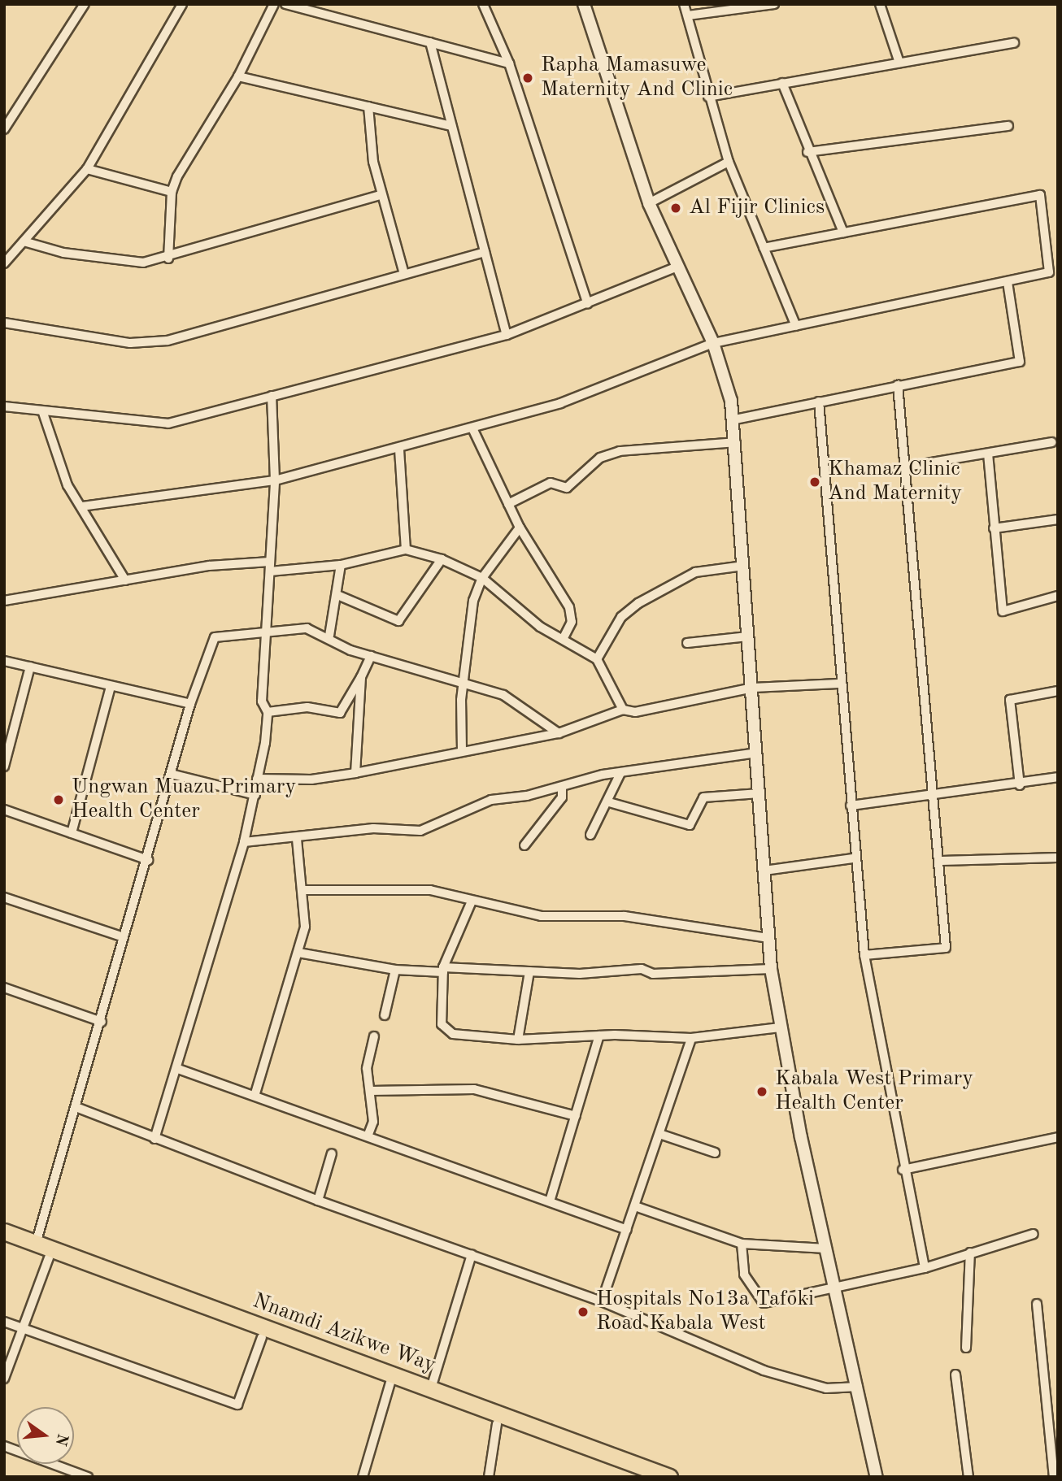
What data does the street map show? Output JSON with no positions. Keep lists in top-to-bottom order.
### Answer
{
  "streets": {
    "highway": ["Nnamdi Azikwe Way"]
  },
  "places": [
    "Rapha Mamasuwe Maternity And Clinic",
    "Al Fijir Clinics",
    "Khamaz Clinic And Maternity",
    "Ungwan Muazu Primary Health Center",
    "Kabala West Primary Health Center",
    "Hospitals No13a Tafoki Road Kabala West"
  ],
  "north": "right"
}
